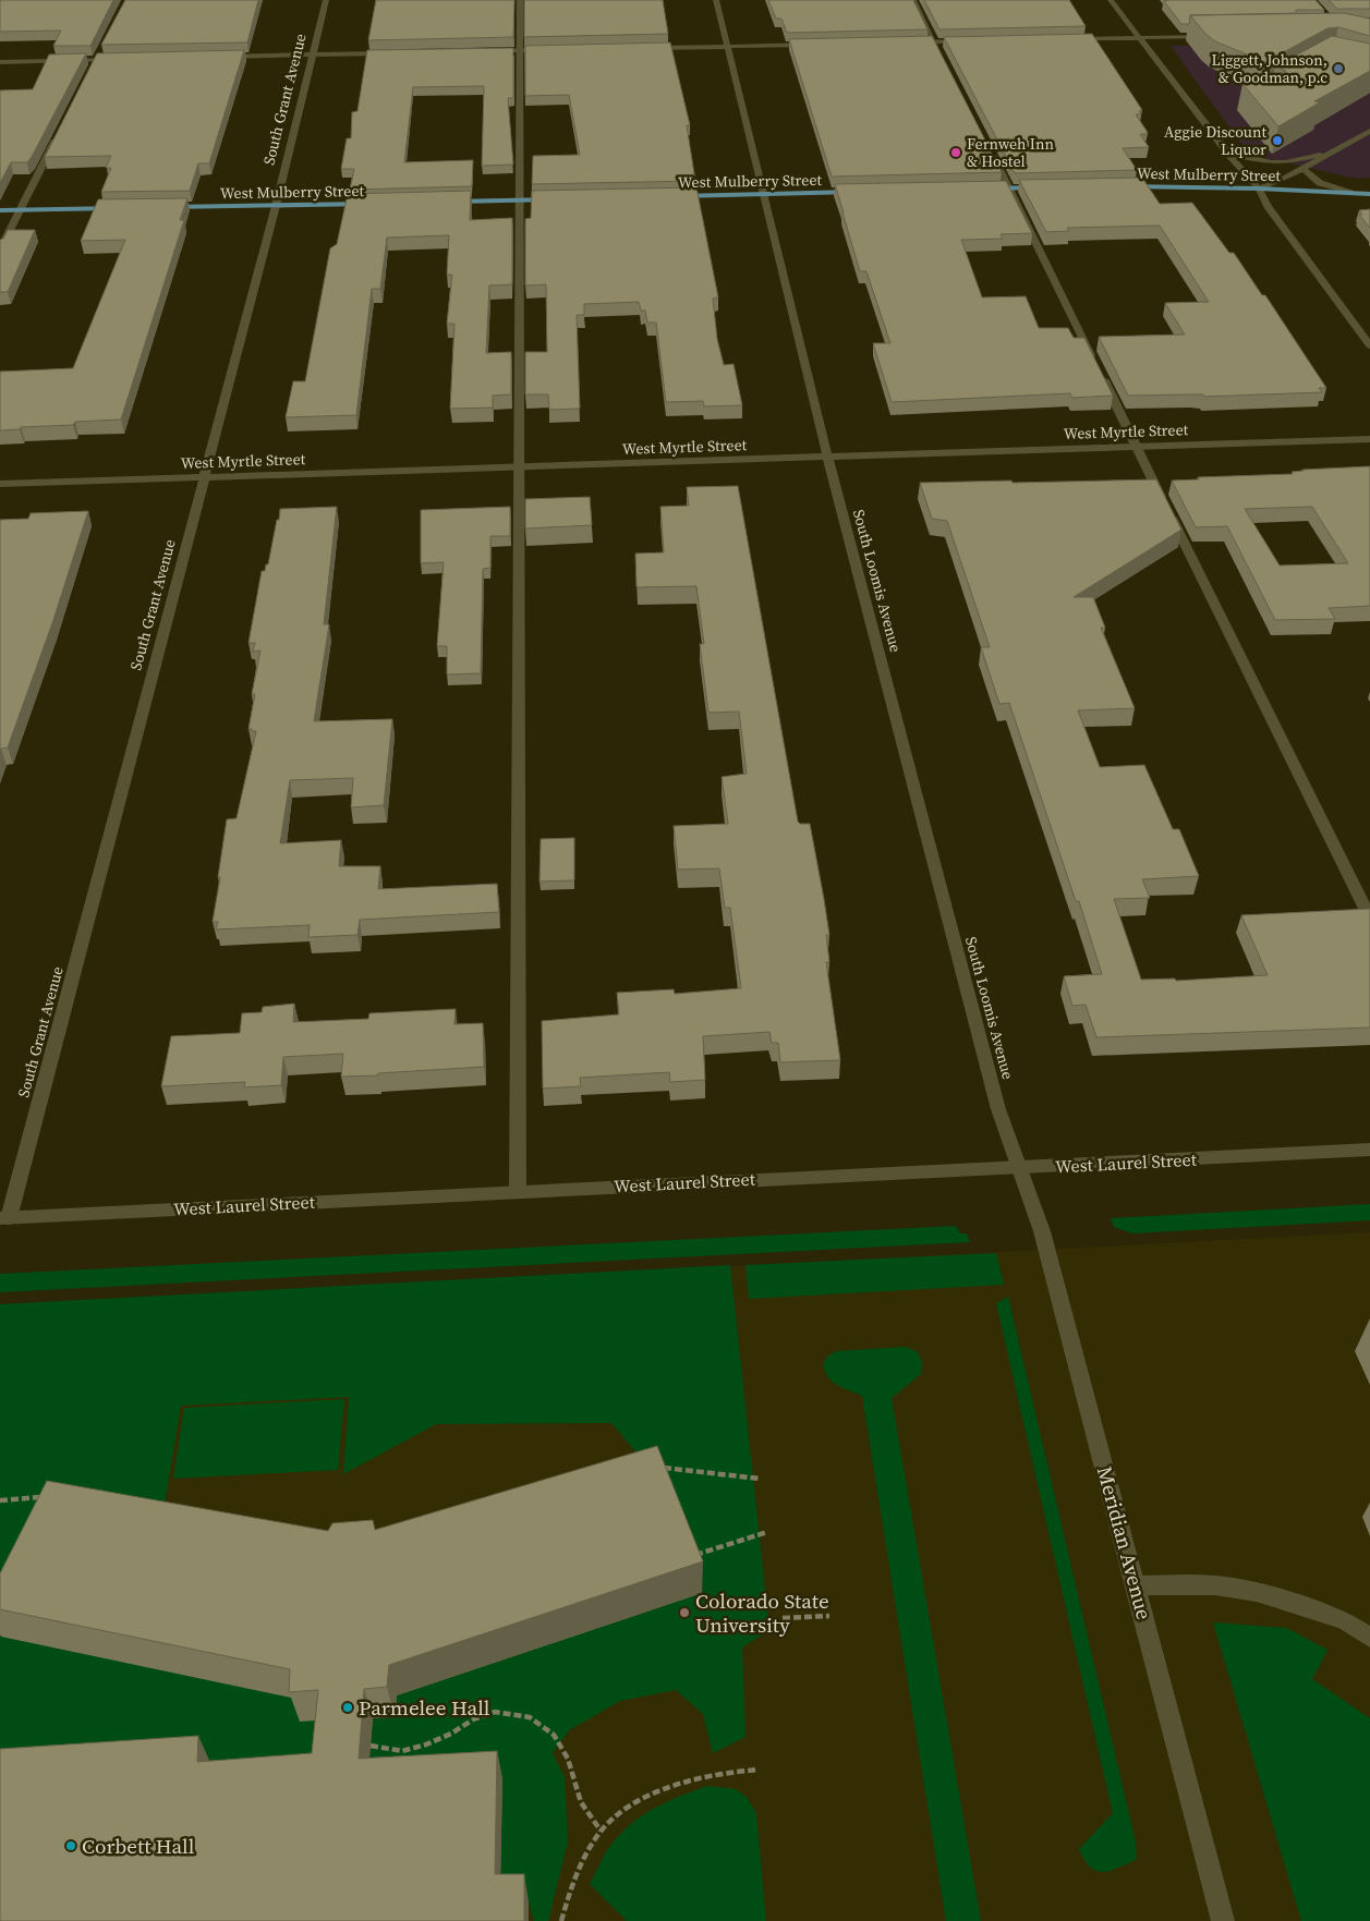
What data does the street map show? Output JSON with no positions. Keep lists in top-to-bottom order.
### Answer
{
  "streets": {
    "main road": ["West Mulberry Street"],
    "street": [
      "South Grant Avenue",
      "West Myrtle Street",
      "South Loomis Avenue",
      "West Laurel Street",
      "Meridian Avenue"
    ]
  },
  "crossings": [
    ["South Grant Avenue", "West Mulberry Street"],
    ["South Grant Avenue", "West Myrtle Street"],
    ["South Grant Avenue", "West Laurel Street"],
    ["West Mulberry Street", "South Loomis Avenue"],
    ["West Myrtle Street", "South Loomis Avenue"],
    ["South Loomis Avenue", "West Laurel Street"],
    ["South Loomis Avenue", "Meridian Avenue"],
    ["West Laurel Street", "Meridian Avenue"]
  ],
  "places": [
    "Liggett, Johnson, & Goodman, p.c",
    "Aggie Discount Liquor",
    "Fernweh Inn & Hostel",
    "Colorado State University",
    "Parmelee Hall",
    "Corbett Hall"
  ]
}
